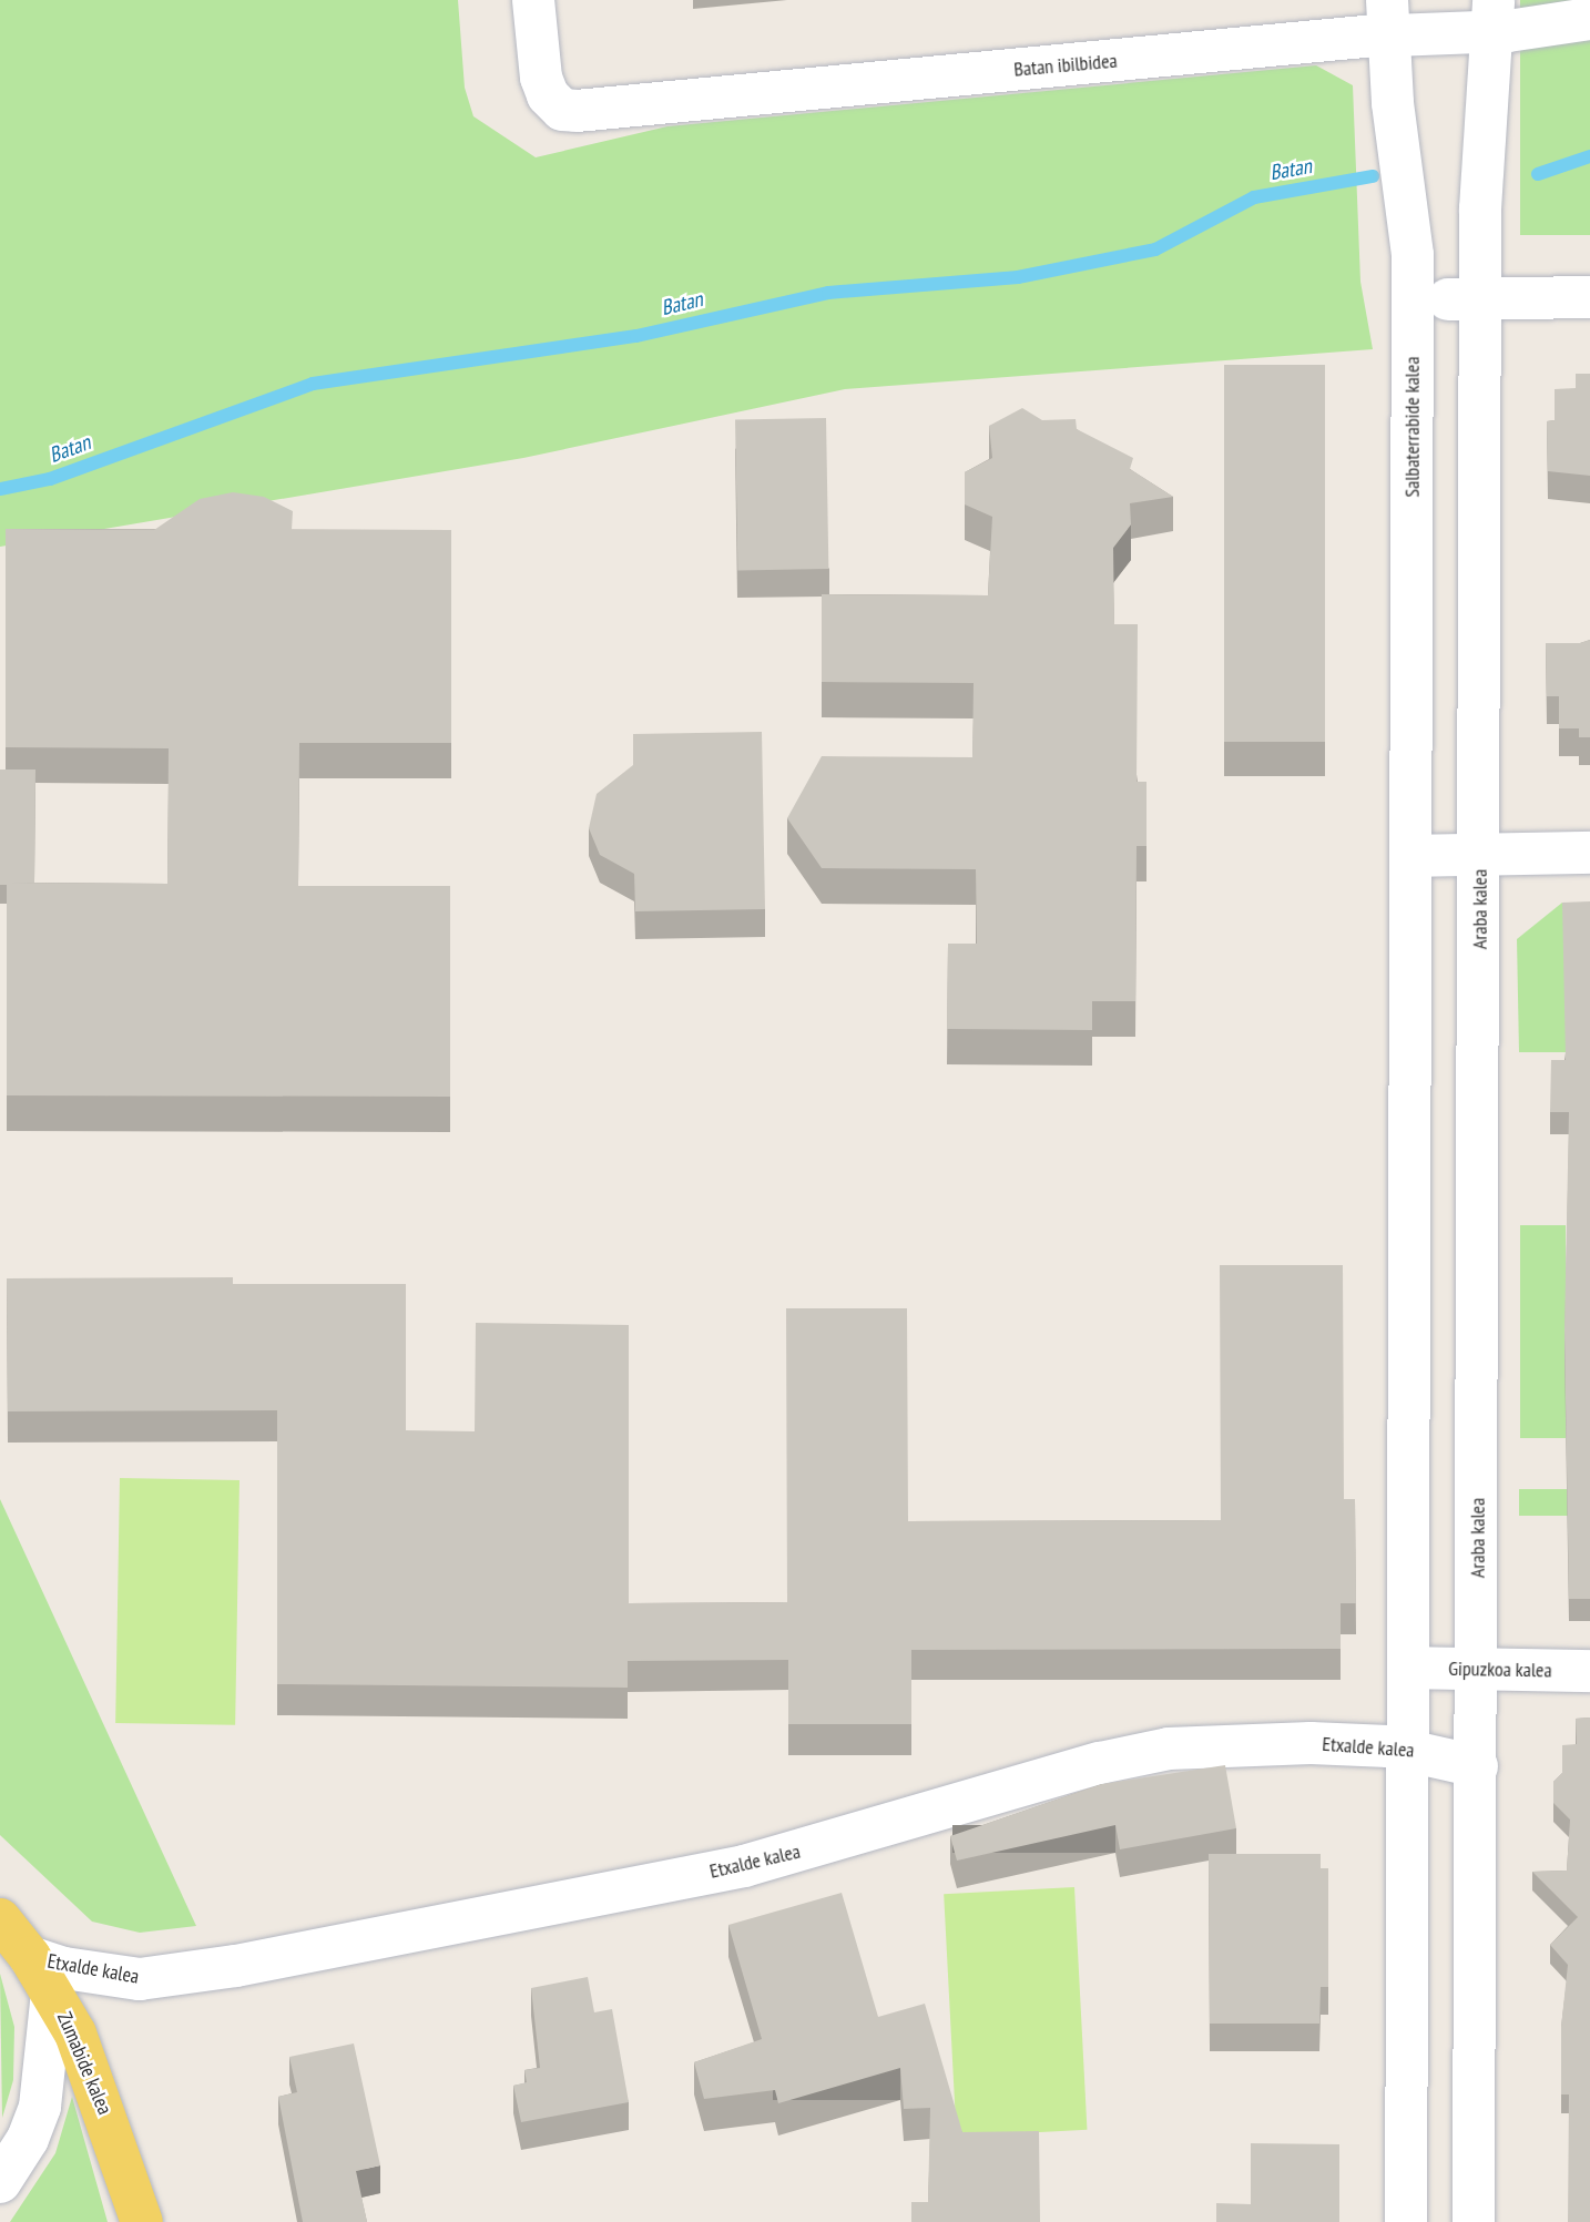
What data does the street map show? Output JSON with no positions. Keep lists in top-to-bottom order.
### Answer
{
  "streets": {
    "main road": ["Zumabide kalea"],
    "street": [
      "Batan ibilbidea",
      "Salbaterrabide kalea",
      "Araba kalea",
      "Gipuzkoa kalea",
      "Etxalde kalea"
    ]
  },
  "crossings": [
    ["Batan ibilbidea", "Salbaterrabide kalea"],
    ["Araba kalea", "Gipuzkoa kalea"],
    ["Araba kalea", "Etxalde kalea"],
    ["Etxalde kalea", "Zumabide kalea"]
  ],
  "water": ["Batan"]
}
